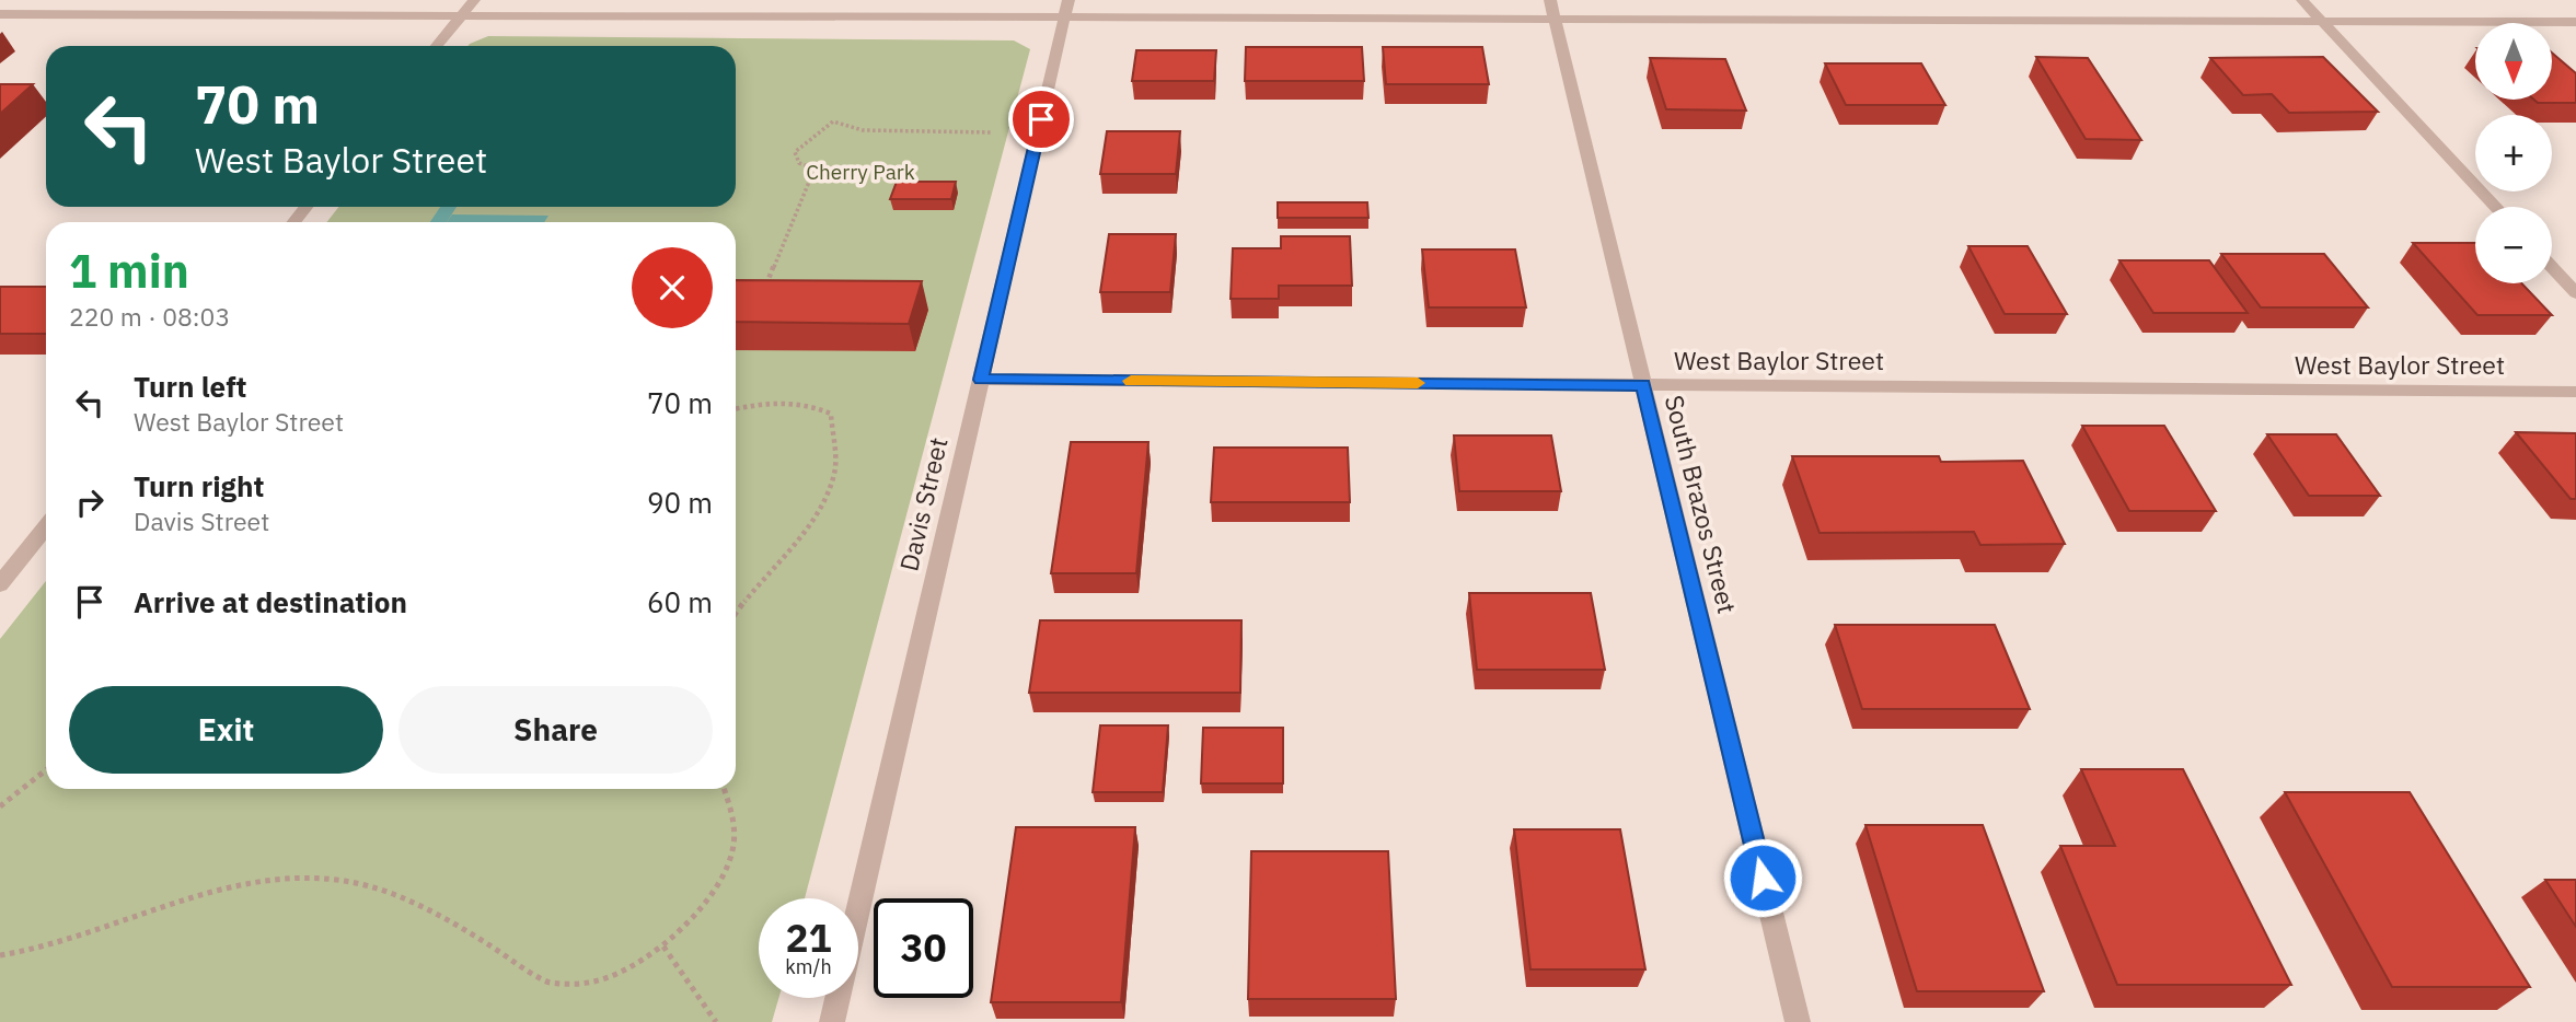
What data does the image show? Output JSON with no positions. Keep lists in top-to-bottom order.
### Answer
{
  "streets": {
    "street": ["West Baylor Street", "Davis Street", "South Brazos Street"]
  },
  "crossings": [
    ["West Baylor Street", "Davis Street"],
    ["West Baylor Street", "South Brazos Street"]
  ],
  "parks": ["Cherry Park"],
  "north": "bottom",
  "page": {
    "map_buttons": ["+", "−"],
    "turn": ["70 m", "West Baylor Street"],
    "heading": ["1 min", "220 m · 08:03"],
    "list": [
      {
        "name": "Turn left",
        "note": "West Baylor Street",
        "value": "70 m"
      },
      {
        "name": "Turn right",
        "note": "Davis Street",
        "value": "90 m"
      },
      {
        "name": "Arrive at destination",
        "value": "60 m"
      }
    ],
    "buttons": ["Exit", "Share"],
    "speed": "21 km/h",
    "limit": "30"
  }
}
